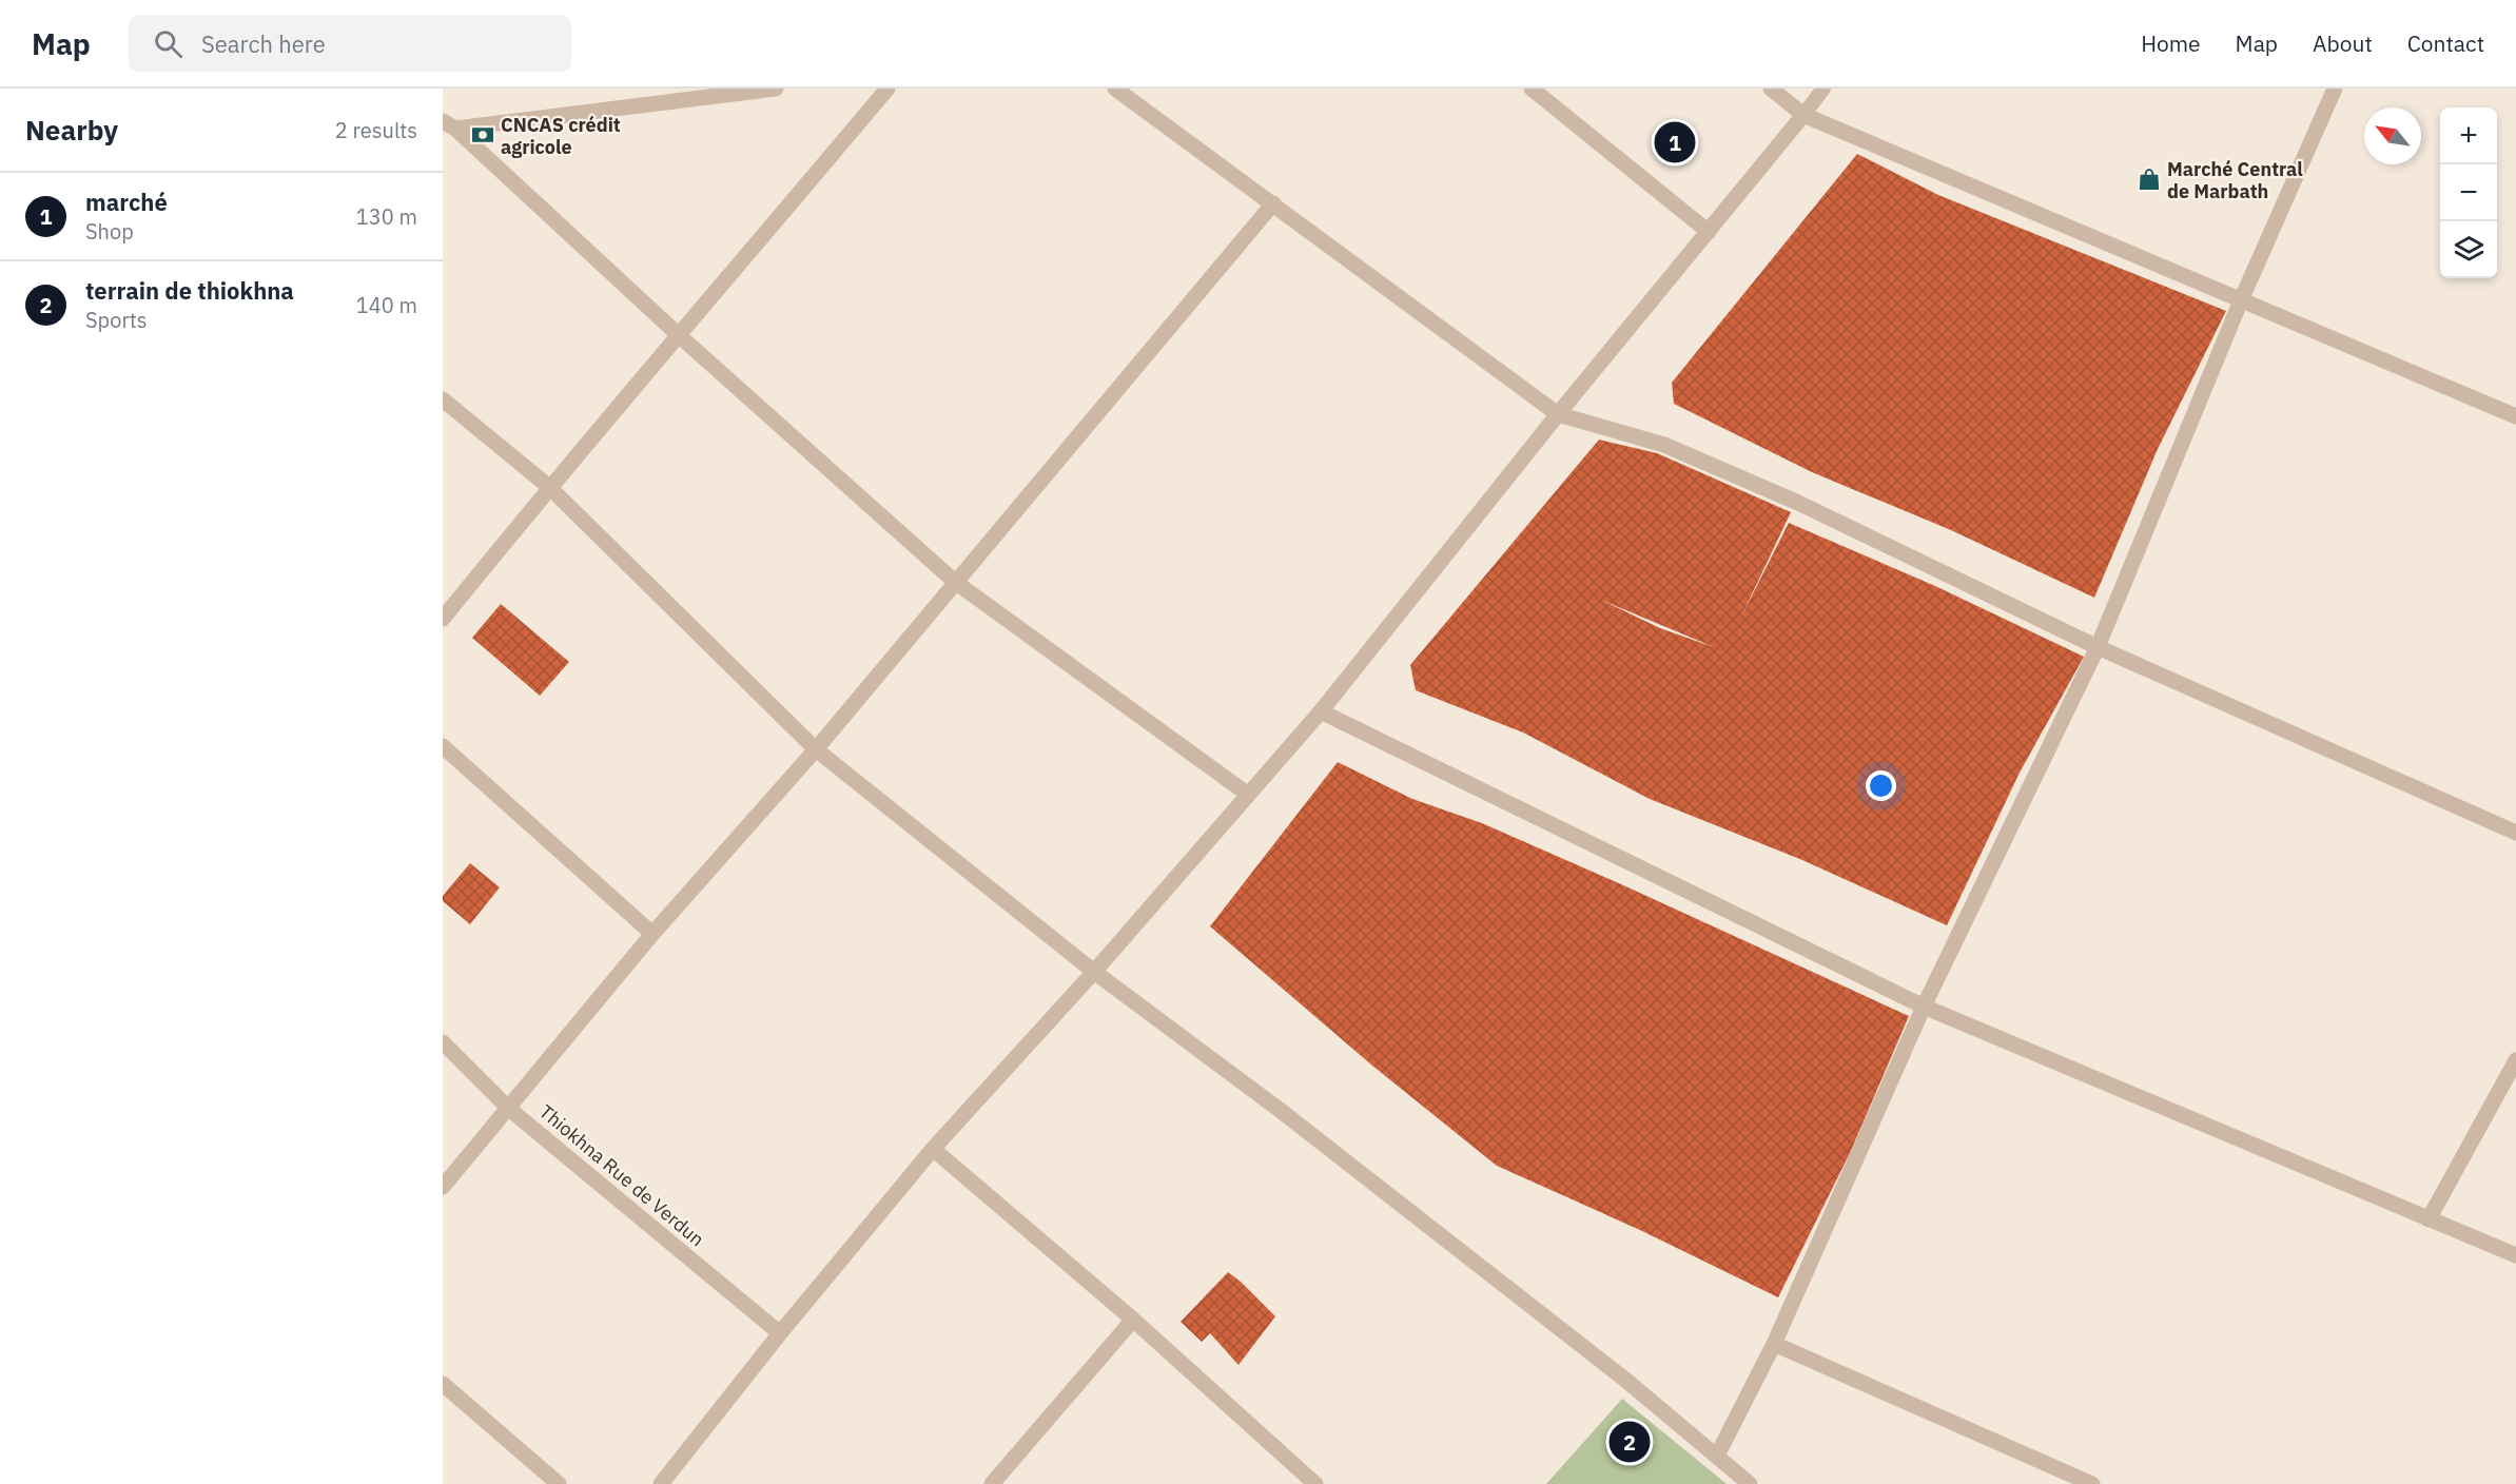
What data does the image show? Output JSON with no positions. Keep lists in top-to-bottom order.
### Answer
{
  "streets": {
    "street": ["Thiokhna Rue de Verdun"]
  },
  "places": {
    "bank": ["CNCAS crédit agricole"],
    "shop": ["Marché Central de Marbath"]
  },
  "north": "top left",
  "page": {
    "header": "Map",
    "search": "Search here",
    "nav": [
      "Home",
      "Map",
      "About",
      "Contact"
    ],
    "heading": ["Nearby", "2 results"],
    "map_buttons": ["+", "−"],
    "pins": ["1", "2"],
    "list": [
      {
        "mark": "1",
        "name": "marché",
        "note": "Shop",
        "value": "130 m"
      },
      {
        "mark": "2",
        "name": "terrain de thiokhna",
        "note": "Sports",
        "value": "140 m"
      }
    ]
  }
}
